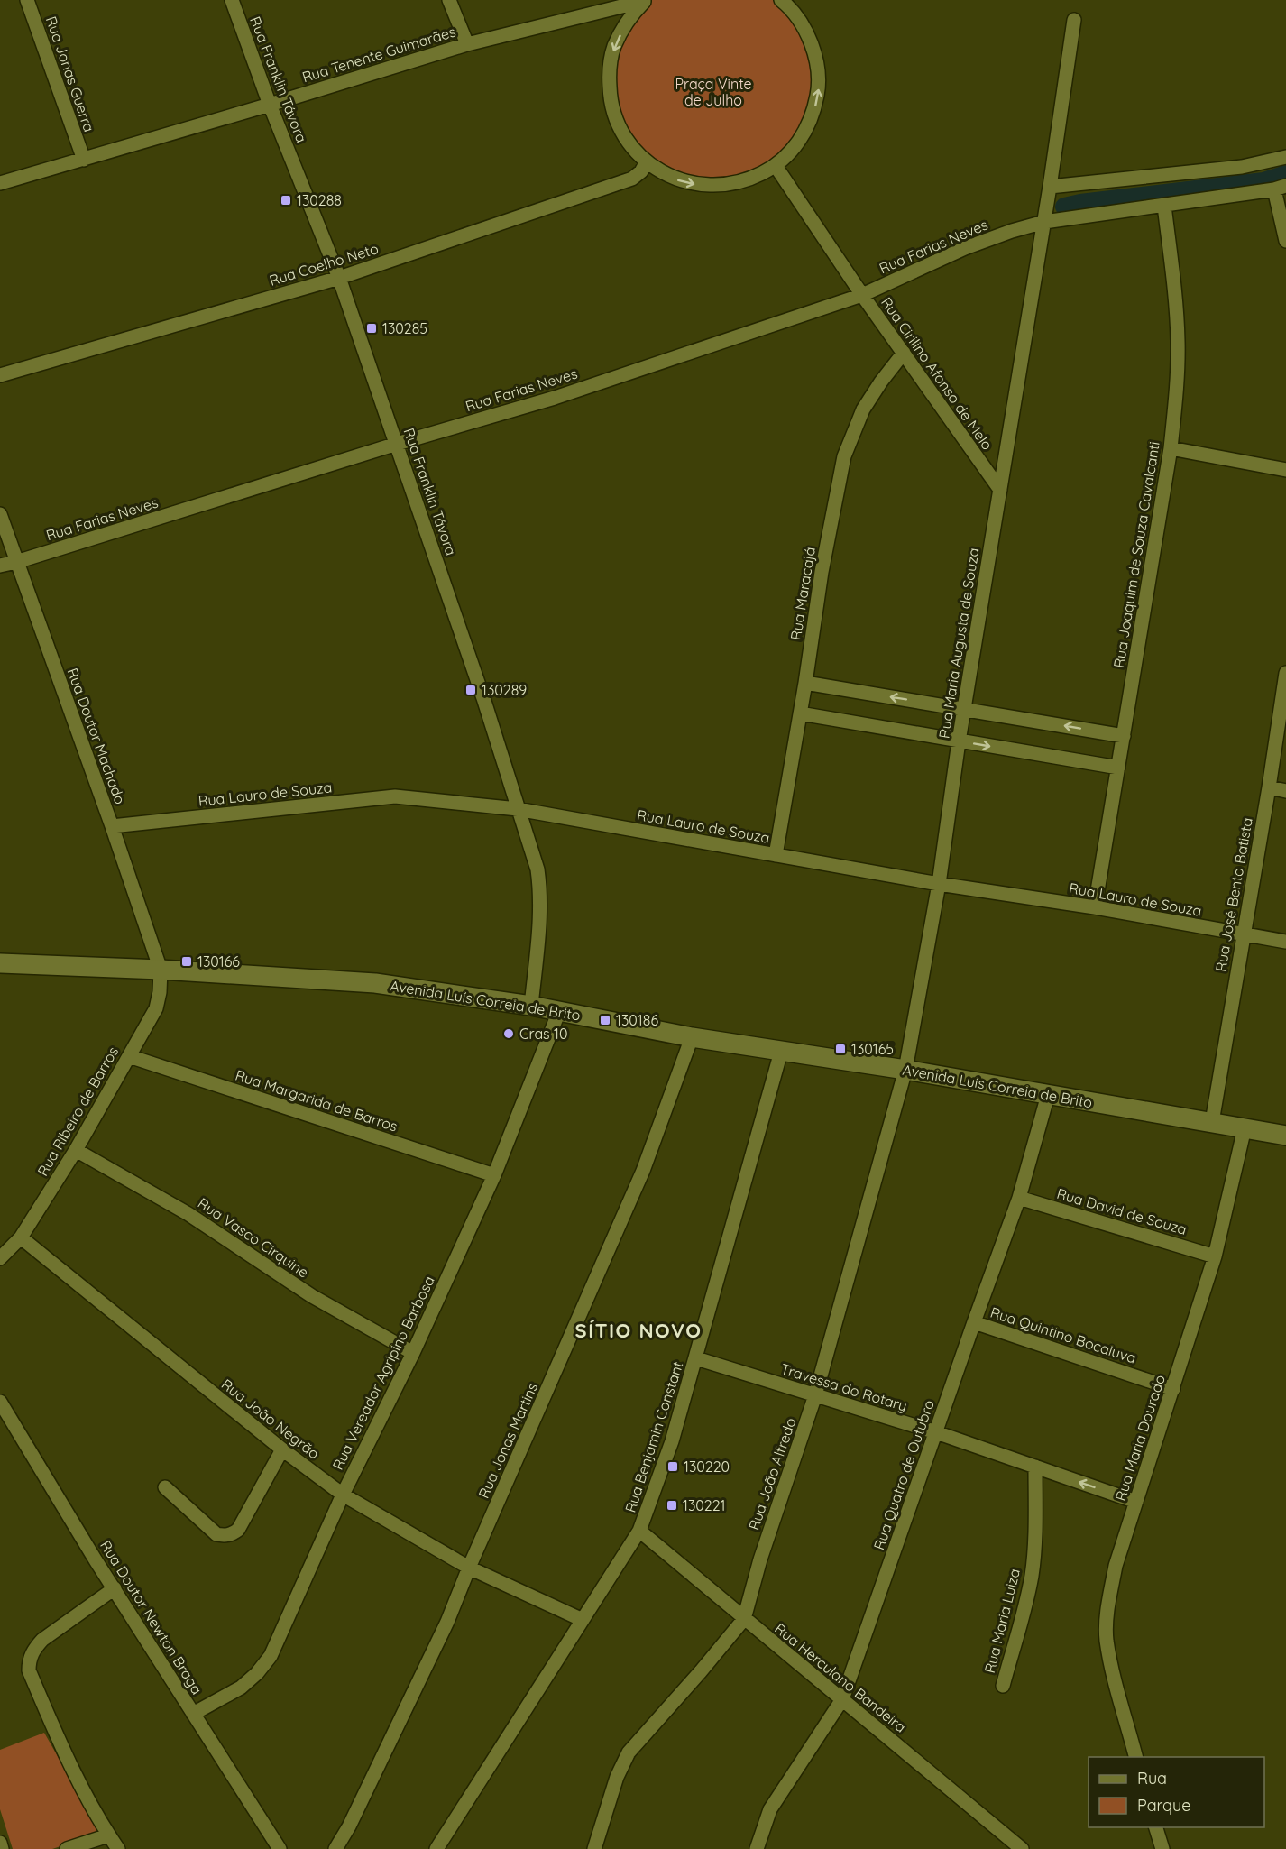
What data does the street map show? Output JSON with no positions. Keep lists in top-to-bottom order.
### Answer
{
  "streets": {
    "main road": ["Avenida Luís Correia de Brito"],
    "street": [
      "Rua Tenente Guimarães",
      "Rua Jonas Guerra",
      "Rua Franklin Távora",
      "Rua Farias Neves",
      "Rua Coelho Neto",
      "Rua Cirilino Afonso de Melo",
      "Rua Joaquim de Souza Cavalcanti",
      "Rua Maracajá",
      "Rua Maria Augusta de Souza",
      "Rua Doutor Machado",
      "Rua Lauro de Souza",
      "Rua José Bento Batista",
      "Rua Margarida de Barros",
      "Rua Ribeiro de Barros",
      "Rua David de Souza",
      "Rua Vasco Cirquine",
      "Rua Quintino Bocaiuva",
      "Rua Vereador Agripino Barbosa",
      "Travessa do Rotary",
      "Rua João Negrão",
      "Rua Benjamin Constant",
      "Rua Maria Dourado",
      "Rua Jonas Martins",
      "Rua João Alfredo",
      "Rua Quatro de Outubro",
      "Rua Doutor Newton Braga",
      "Rua Maria Luiza",
      "Rua Herculano Bandeira"
    ]
  },
  "crossings": [
    ["Rua Tenente Guimarães", "Rua Jonas Guerra"],
    ["Rua Tenente Guimarães", "Rua Franklin Távora"],
    ["Rua Franklin Távora", "Rua Farias Neves"],
    ["Rua Franklin Távora", "Rua Coelho Neto"],
    ["Rua Franklin Távora", "Rua Lauro de Souza"],
    ["Rua Franklin Távora", "Avenida Luís Correia de Brito"],
    ["Rua Farias Neves", "Rua Cirilino Afonso de Melo"],
    ["Rua Farias Neves", "Rua Joaquim de Souza Cavalcanti"],
    ["Rua Farias Neves", "Rua Maria Augusta de Souza"],
    ["Rua Farias Neves", "Rua Doutor Machado"],
    ["Rua Cirilino Afonso de Melo", "Rua Maracajá"],
    ["Rua Cirilino Afonso de Melo", "Rua Maria Augusta de Souza"],
    ["Rua Joaquim de Souza Cavalcanti", "Rua Lauro de Souza"],
    ["Rua Maracajá", "Rua Lauro de Souza"],
    ["Rua Maria Augusta de Souza", "Rua Lauro de Souza"],
    ["Rua Maria Augusta de Souza", "Avenida Luís Correia de Brito"],
    ["Rua Maria Augusta de Souza", "Rua João Alfredo"],
    ["Rua Doutor Machado", "Rua Lauro de Souza"],
    ["Rua Doutor Machado", "Avenida Luís Correia de Brito"],
    ["Rua Doutor Machado", "Rua Ribeiro de Barros"],
    ["Rua Lauro de Souza", "Rua José Bento Batista"],
    ["Rua José Bento Batista", "Avenida Luís Correia de Brito"],
    ["Avenida Luís Correia de Brito", "Rua Ribeiro de Barros"],
    ["Avenida Luís Correia de Brito", "Rua Vereador Agripino Barbosa"],
    ["Avenida Luís Correia de Brito", "Rua Benjamin Constant"],
    ["Avenida Luís Correia de Brito", "Rua Maria Dourado"],
    ["Avenida Luís Correia de Brito", "Rua Jonas Martins"],
    ["Avenida Luís Correia de Brito", "Rua João Alfredo"],
    ["Avenida Luís Correia de Brito", "Rua Quatro de Outubro"],
    ["Rua Margarida de Barros", "Rua Ribeiro de Barros"],
    ["Rua Margarida de Barros", "Rua Vereador Agripino Barbosa"],
    ["Rua Ribeiro de Barros", "Rua Vasco Cirquine"],
    ["Rua Ribeiro de Barros", "Rua João Negrão"],
    ["Rua David de Souza", "Rua Maria Dourado"],
    ["Rua David de Souza", "Rua Quatro de Outubro"],
    ["Rua Vasco Cirquine", "Rua Vereador Agripino Barbosa"],
    ["Rua Quintino Bocaiuva", "Rua Maria Dourado"],
    ["Rua Quintino Bocaiuva", "Rua Quatro de Outubro"],
    ["Rua Vereador Agripino Barbosa", "Rua João Negrão"],
    ["Rua Vereador Agripino Barbosa", "Rua Doutor Newton Braga"],
    ["Travessa do Rotary", "Rua Benjamin Constant"],
    ["Travessa do Rotary", "Rua Maria Dourado"],
    ["Travessa do Rotary", "Rua João Alfredo"],
    ["Travessa do Rotary", "Rua Quatro de Outubro"],
    ["Travessa do Rotary", "Rua Maria Luiza"],
    ["Rua João Negrão", "Rua Benjamin Constant"],
    ["Rua João Negrão", "Rua Jonas Martins"],
    ["Rua Benjamin Constant", "Rua Herculano Bandeira"],
    ["Rua João Alfredo", "Rua Herculano Bandeira"],
    ["Rua Quatro de Outubro", "Rua Herculano Bandeira"]
  ],
  "districts": ["SÍTIO NOVO"],
  "parks": ["Praça Vinte de Julho"],
  "places": {
    "transit": [
      "130288",
      "130285",
      "130289",
      "130166",
      "130186",
      "130165",
      "130220",
      "130221"
    ],
    "other": ["Cras 10"]
  },
  "legend": ["Rua", "Parque"]
}
